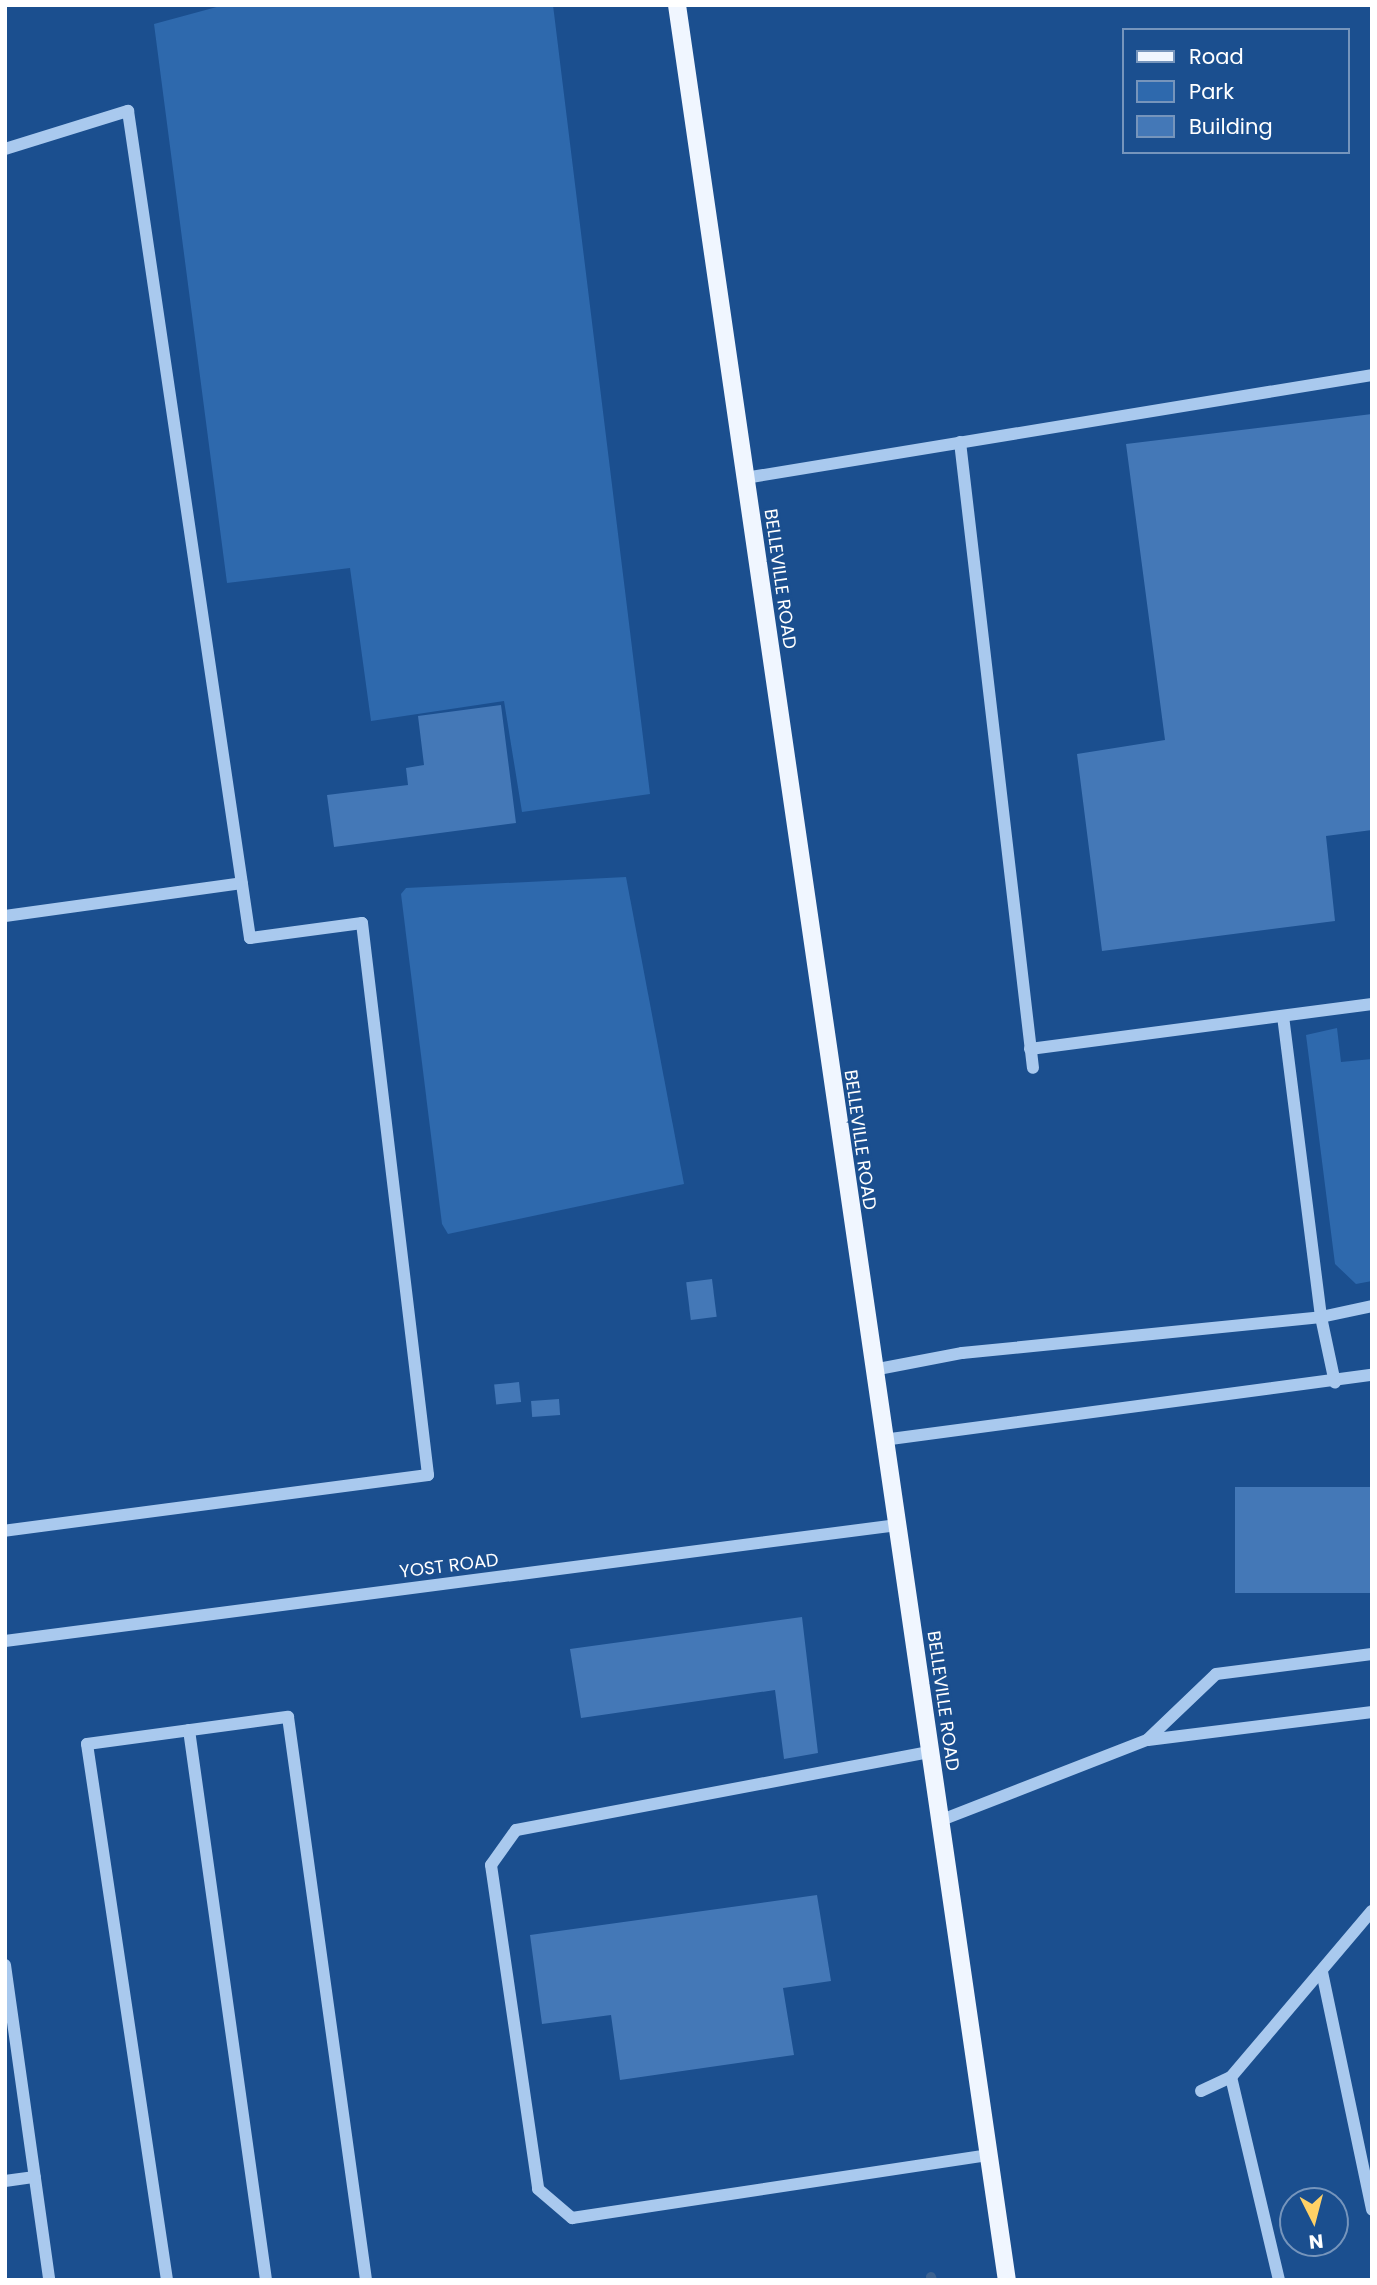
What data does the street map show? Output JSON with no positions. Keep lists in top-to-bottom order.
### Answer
{
  "streets": {
    "main road": ["BELLEVILLE ROAD"],
    "street": ["YOST ROAD"]
  },
  "crossings": [
    ["BELLEVILLE ROAD", "YOST ROAD"]
  ],
  "legend": ["Road", "Park", "Building"],
  "north": "bottom"
}
